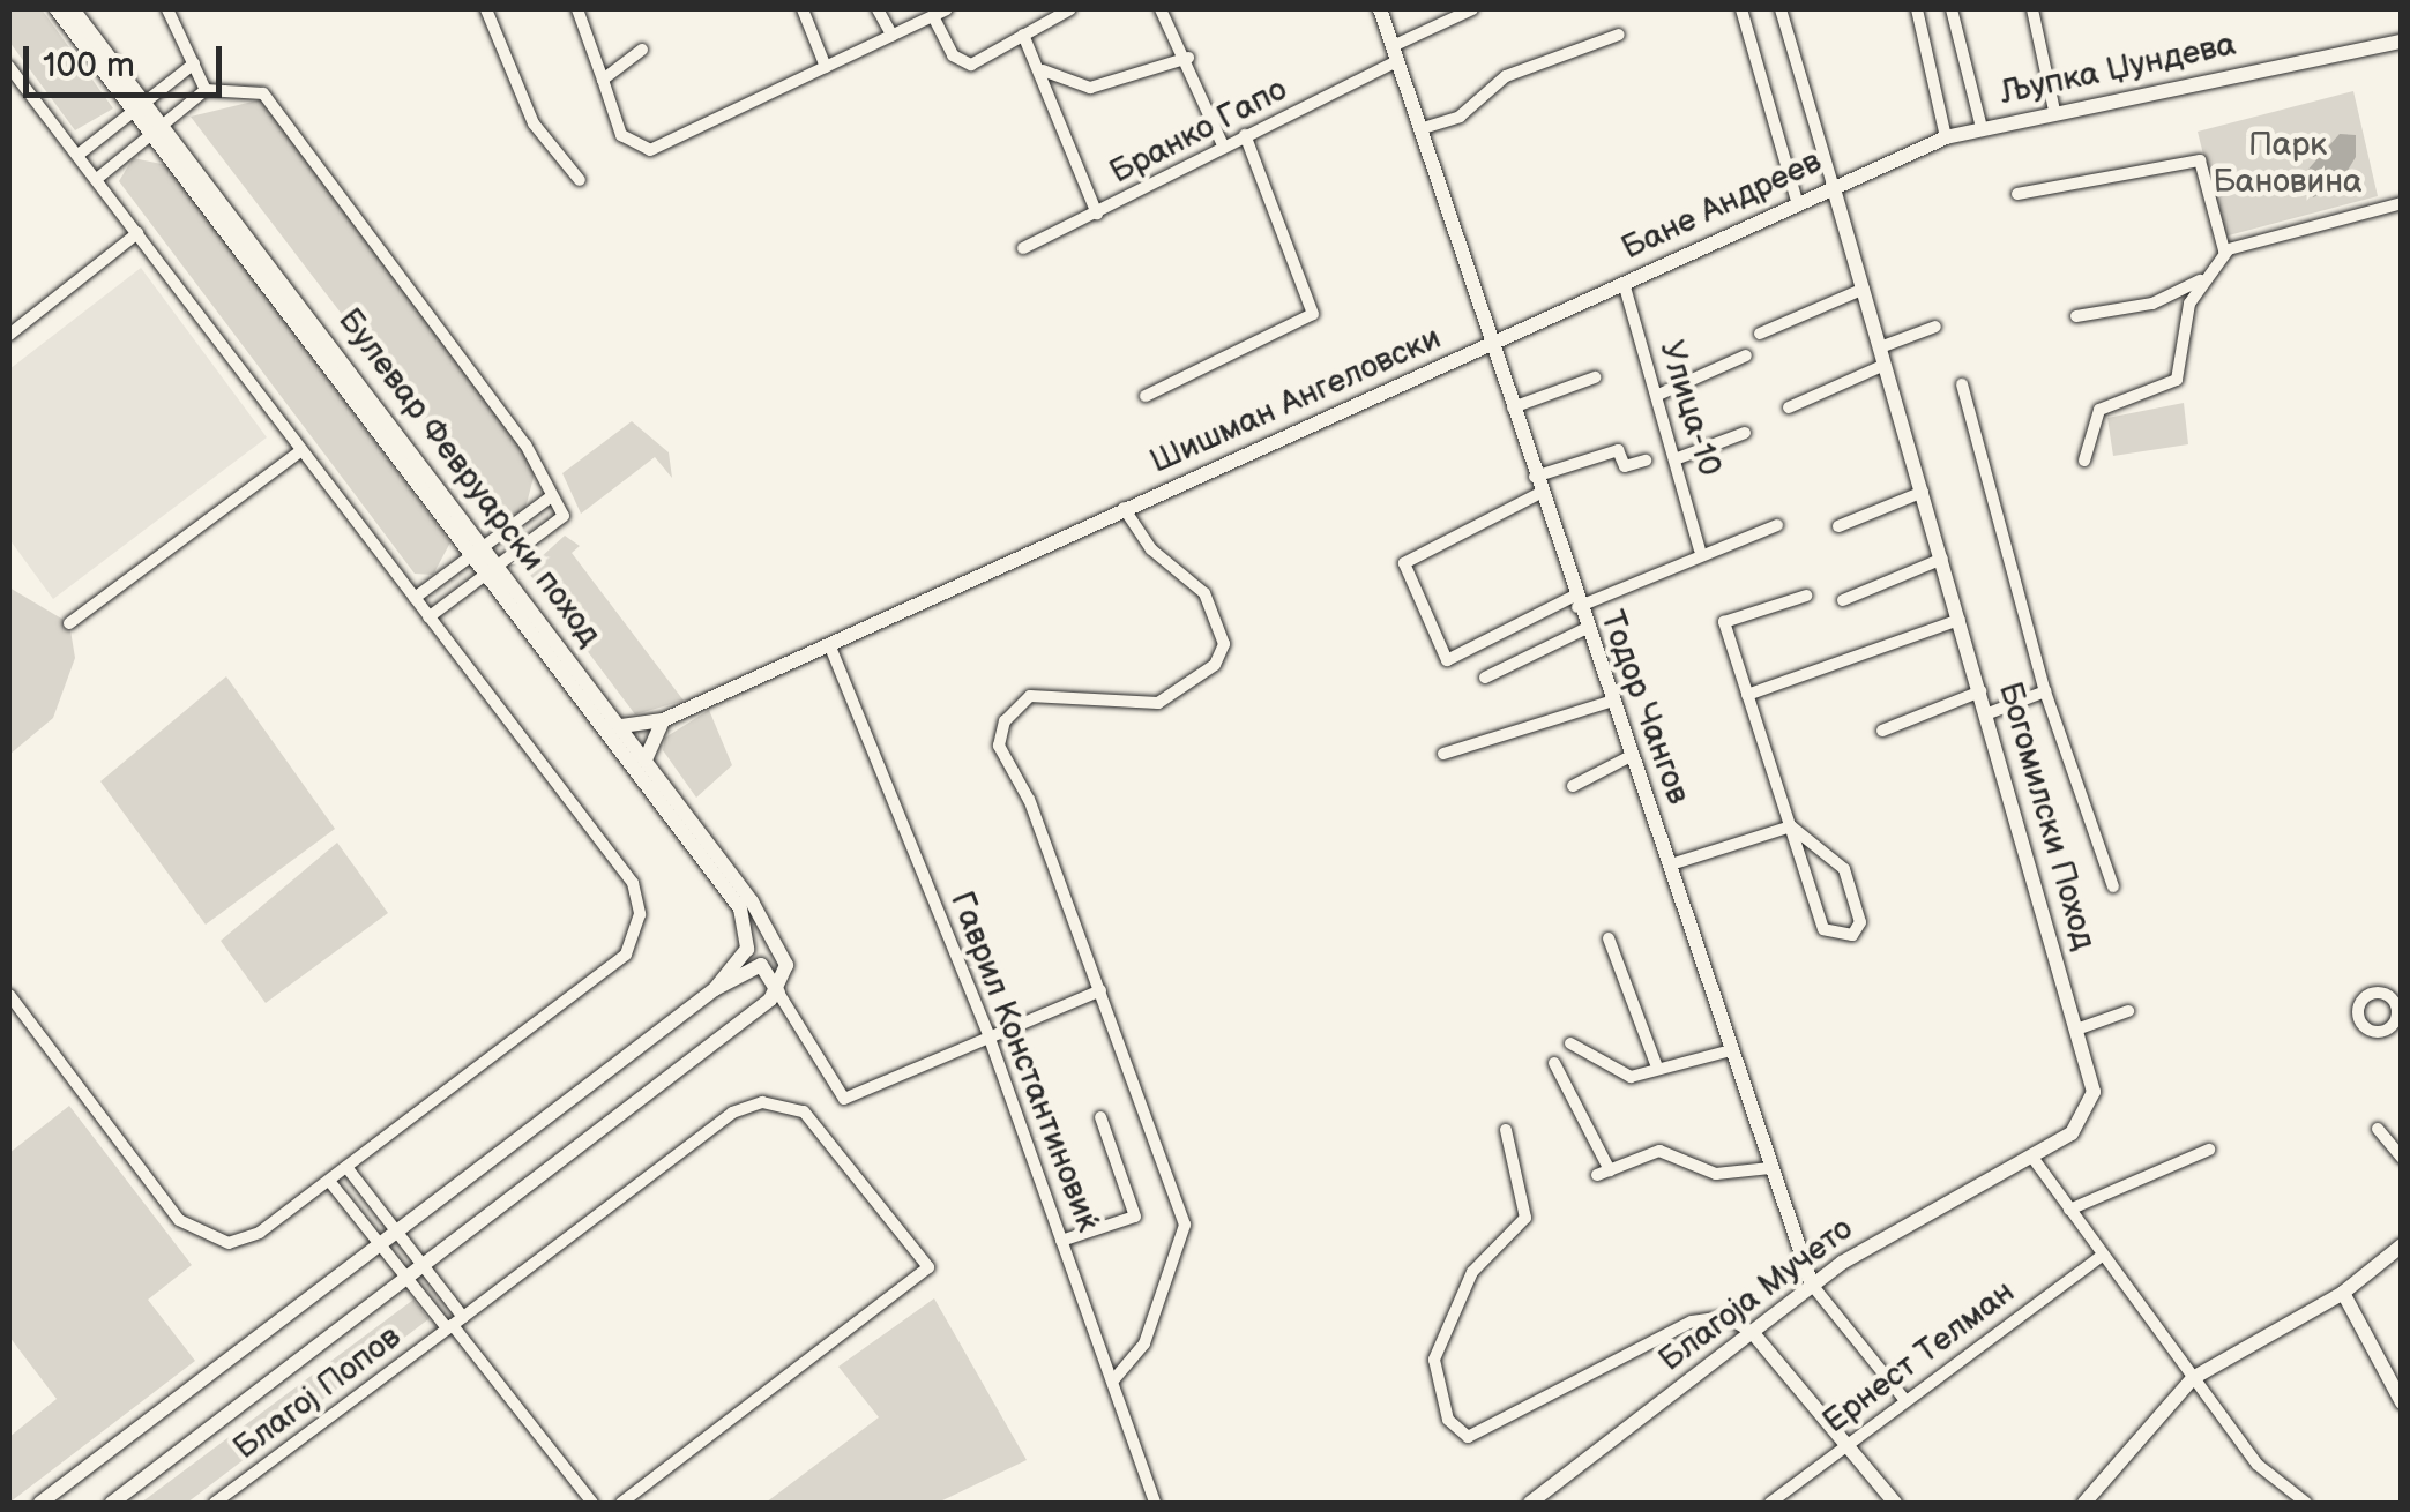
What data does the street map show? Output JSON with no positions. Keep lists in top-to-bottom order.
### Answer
{
  "streets": {
    "street": [
      "Љупка Џундева",
      "Бранко Гапо",
      "Бане Андреев",
      "Шишман Ангеловски",
      "Улица-10",
      "Булевар Февруарски поход",
      "Тодор Чангов",
      "Богомилски Поход",
      "Гаврил Константиновиќ",
      "Благоја Мучето",
      "Ернест Телман",
      "Благој Попов"
    ]
  },
  "crossings": [
    ["Љупка Џундева", "Бане Андреев"],
    ["Бранко Гапо", "Тодор Чангов"],
    ["Бане Андреев", "Шишман Ангеловски"],
    ["Бане Андреев", "Улица-10"],
    ["Бане Андреев", "Тодор Чангов"],
    ["Бане Андреев", "Богомилски Поход"],
    ["Шишман Ангеловски", "Тодор Чангов"],
    ["Тодор Чангов", "Благоја Мучето"],
    ["Тодор Чангов", "Ернест Телман"],
    ["Богомилски Поход", "Благоја Мучето"]
  ],
  "parks": ["Парк Бановина"],
  "scale_bar": "100 m"
}
